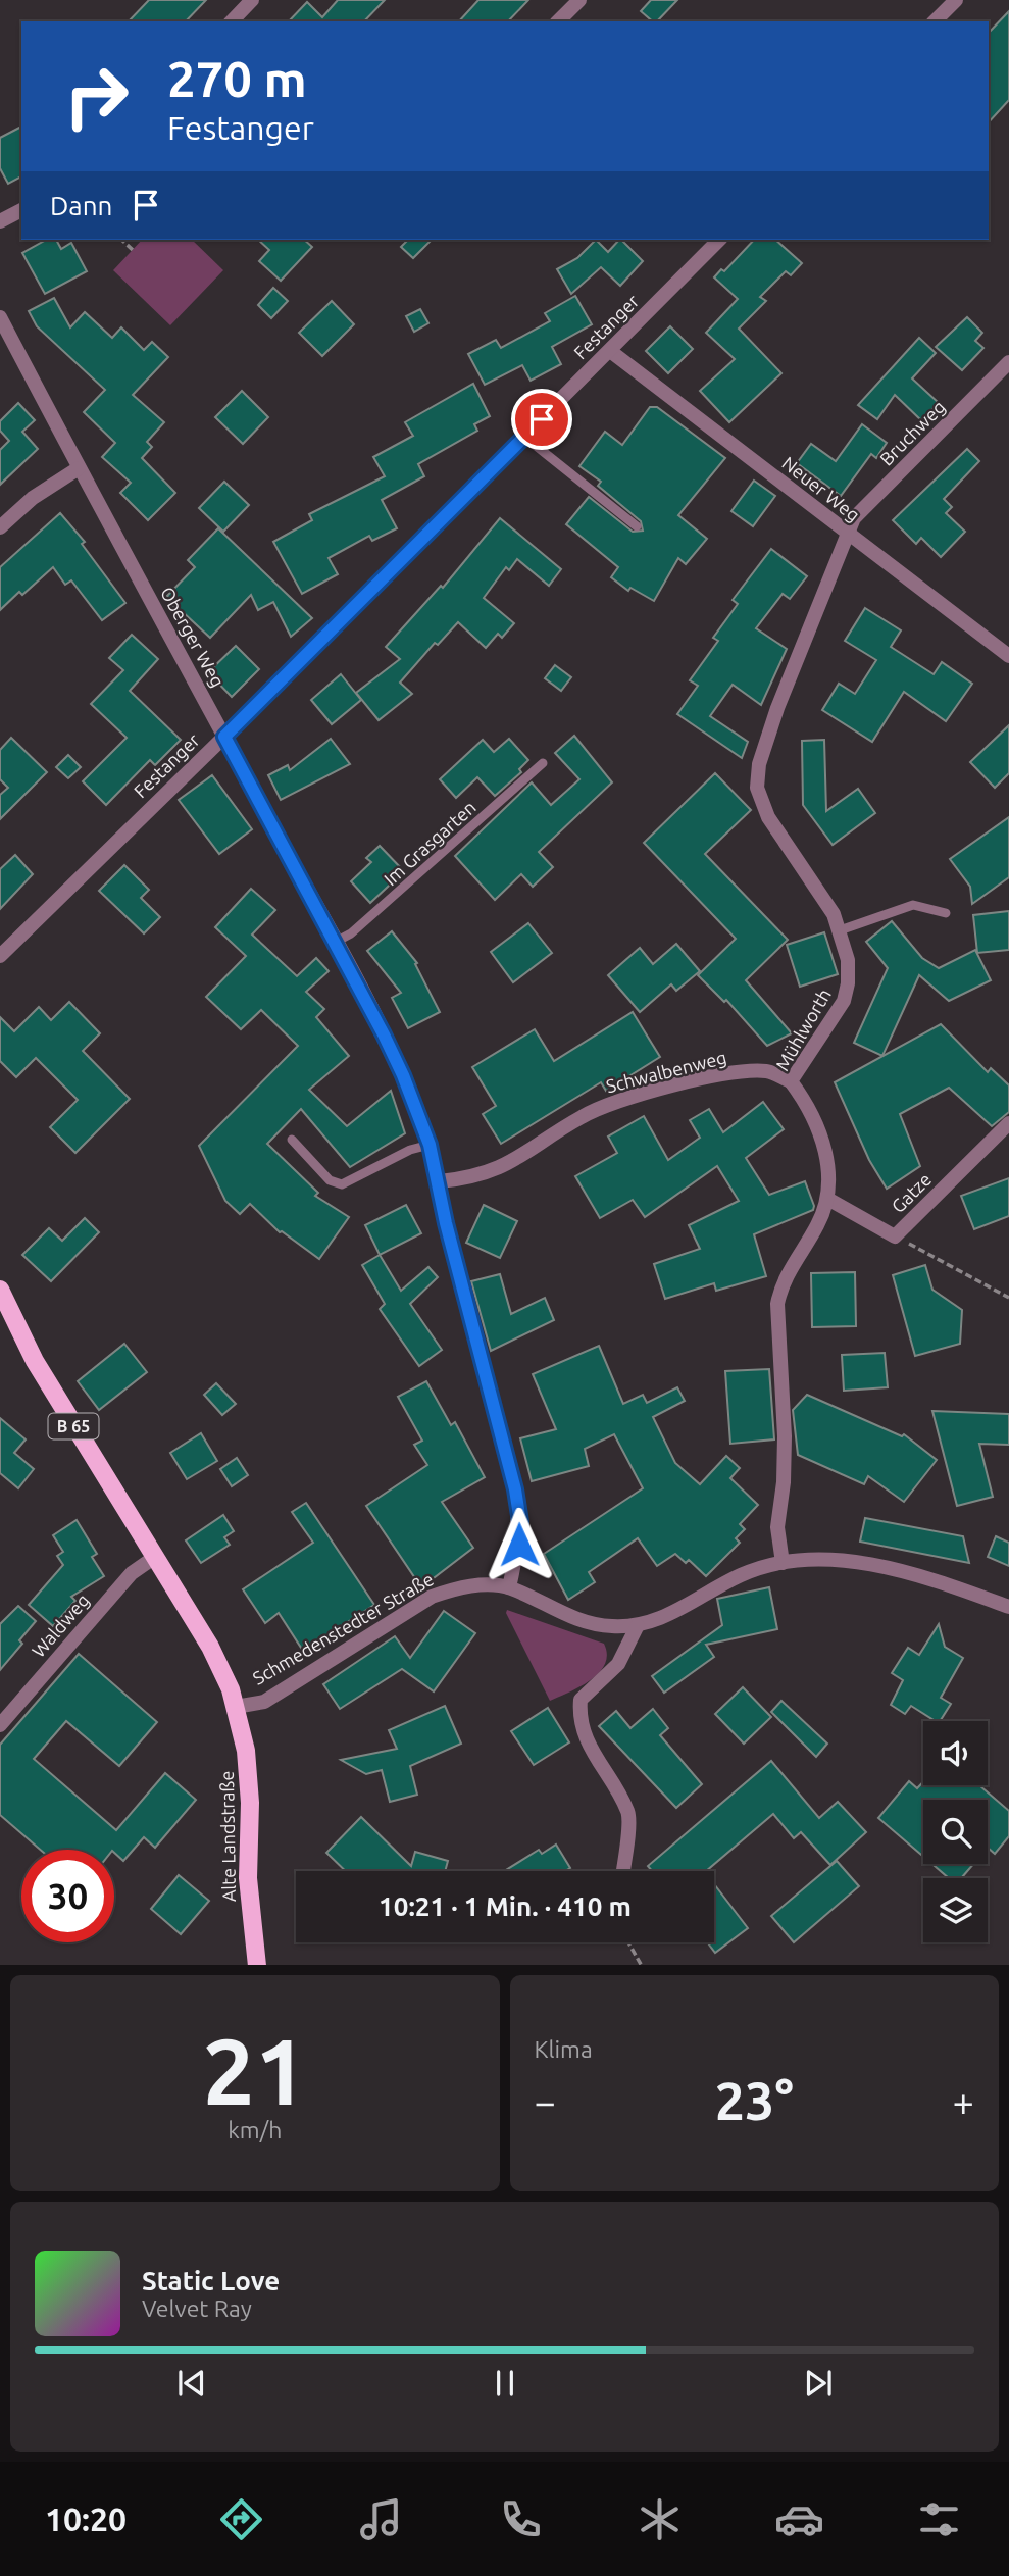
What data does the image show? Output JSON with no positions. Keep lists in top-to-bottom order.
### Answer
{
  "streets": {
    "main road": ["B 65", "Schmedenstedter Straße", "Alte Landstraße"],
    "street": [
      "Festanger",
      "Bruchweg",
      "Neuer Weg",
      "Oberger Weg",
      "Mühlworth",
      "Schwalbenweg",
      "Gatze",
      "Waldweg"
    ],
    "lane": ["Im Grasgarten"]
  },
  "crossings": [
    ["Festanger", "Neuer Weg"],
    ["Festanger", "Oberger Weg"],
    ["Bruchweg", "Neuer Weg"],
    ["Bruchweg", "Mühlworth"],
    ["Neuer Weg", "Mühlworth"],
    ["Oberger Weg", "Im Grasgarten"],
    ["Oberger Weg", "Schwalbenweg"],
    ["Oberger Weg", "Schmedenstedter Straße"],
    ["Mühlworth", "Schwalbenweg"],
    ["Mühlworth", "Gatze"],
    ["Waldweg", "Schmedenstedter Straße"],
    ["Schmedenstedter Straße", "Alte Landstraße"]
  ],
  "page": {
    "turn": ["270 m", "Festanger"],
    "then": "Dann",
    "limit": "30",
    "trip": "10:21 · 1 Min. · 410 m",
    "tile": [
      ["21", "km/h"],
      "Klima"
    ],
    "heat": ["−", "23°", "+"],
    "song": ["Static Love", "Velvet Ray"],
    "tabs": "10:20"
  }
}
